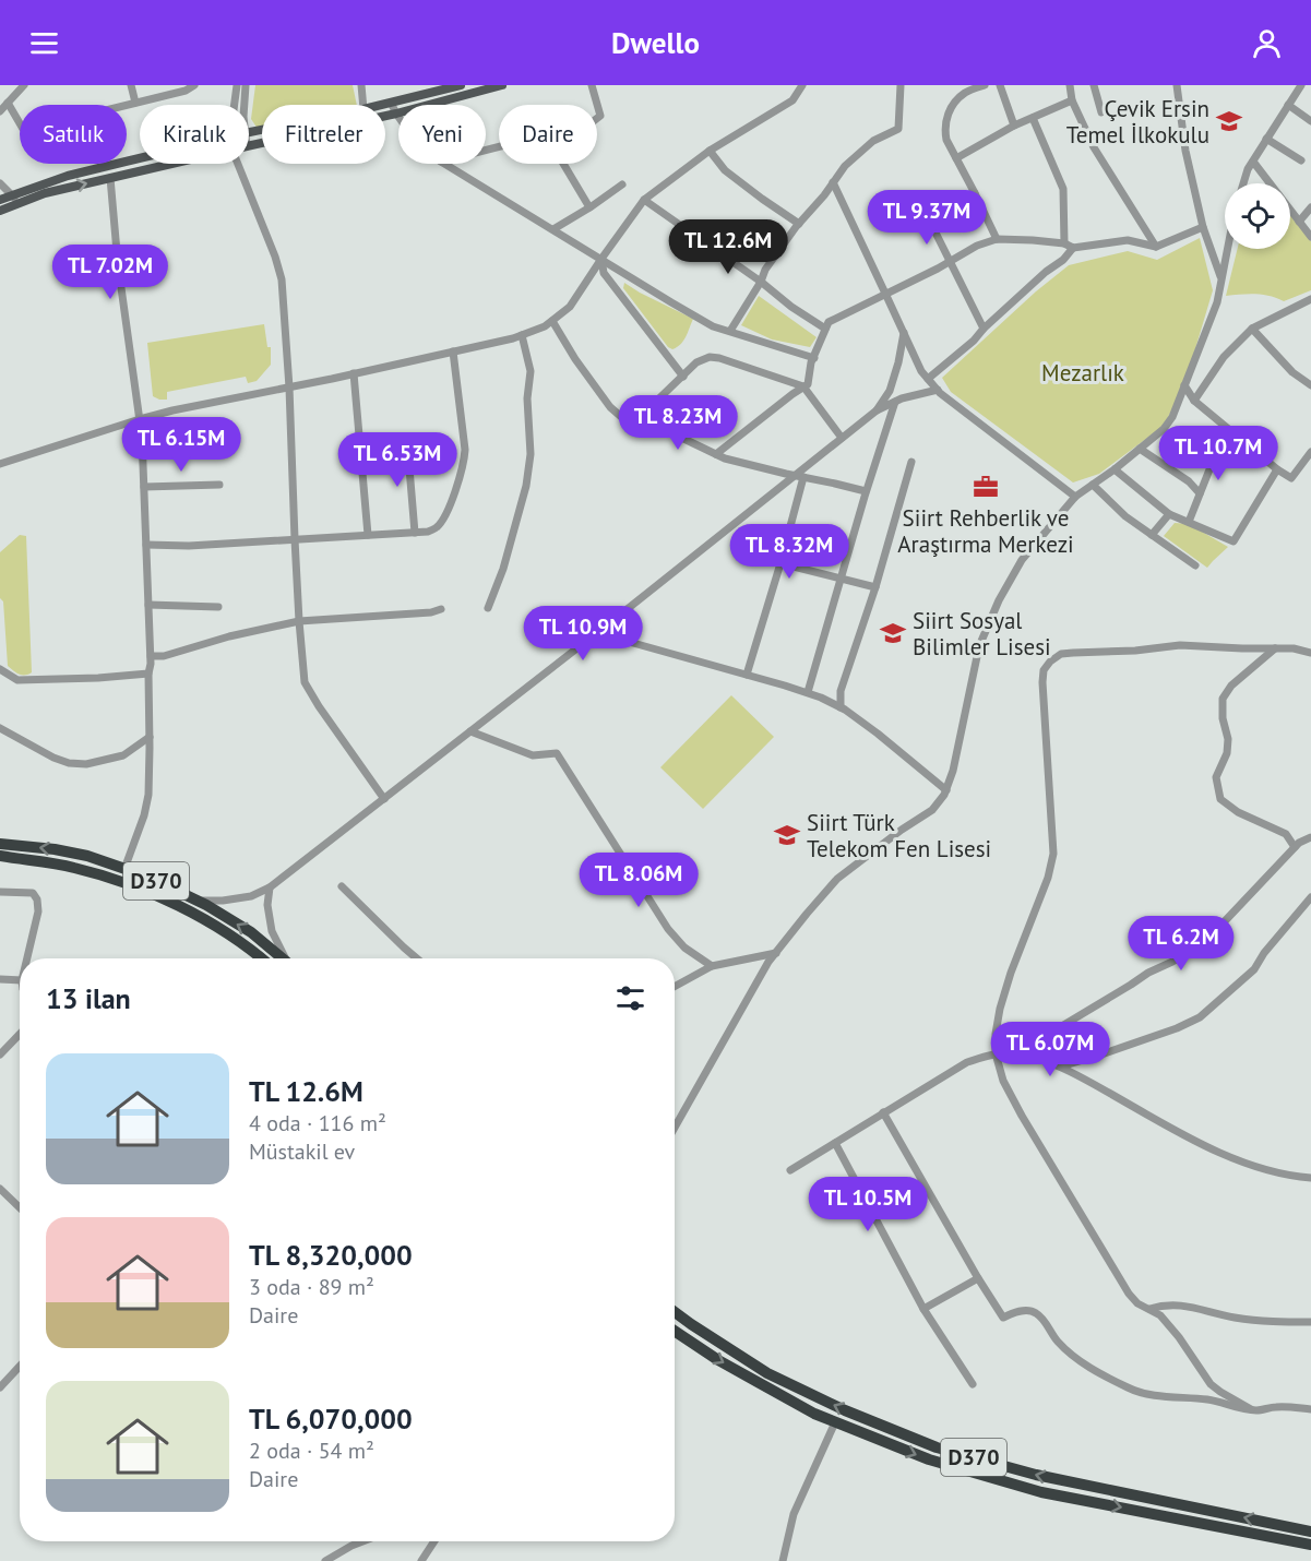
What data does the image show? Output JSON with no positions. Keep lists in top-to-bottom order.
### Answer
{
  "streets": {
    "highway": ["D370"]
  },
  "parks": ["Mezarlık"],
  "places": {
    "school or university": ["Çevik Ersin Temel İlkokulu", "Siirt Sosyal Bilimler Lisesi", "Siirt Türk Telekom Fen Lisesi"],
    "office": ["Siirt Rehberlik ve Araştırma Merkezi"]
  },
  "page": {
    "header": "Dwello",
    "chip": [
      "Satılık",
      "Kiralık",
      "Filtreler",
      "Yeni",
      "Daire"
    ],
    "price": [
      "TL 9.37M",
      "TL 12.6M",
      "TL 7.02M",
      "TL 8.23M",
      "TL 6.15M",
      "TL 10.7M",
      "TL 6.53M",
      "TL 8.32M",
      "TL 10.9M",
      "TL 8.06M",
      "TL 6.2M",
      "TL 6.07M",
      "TL 10.5M"
    ],
    "heading": "13 ilan",
    "list": [
      {
        "name": "TL 12.6M",
        "note": "4 oda · 116 m² · Müstakil ev"
      },
      {
        "name": "TL 8,320,000",
        "note": "3 oda · 89 m² · Daire"
      },
      {
        "name": "TL 6,070,000",
        "note": "2 oda · 54 m² · Daire"
      }
    ]
  }
}
